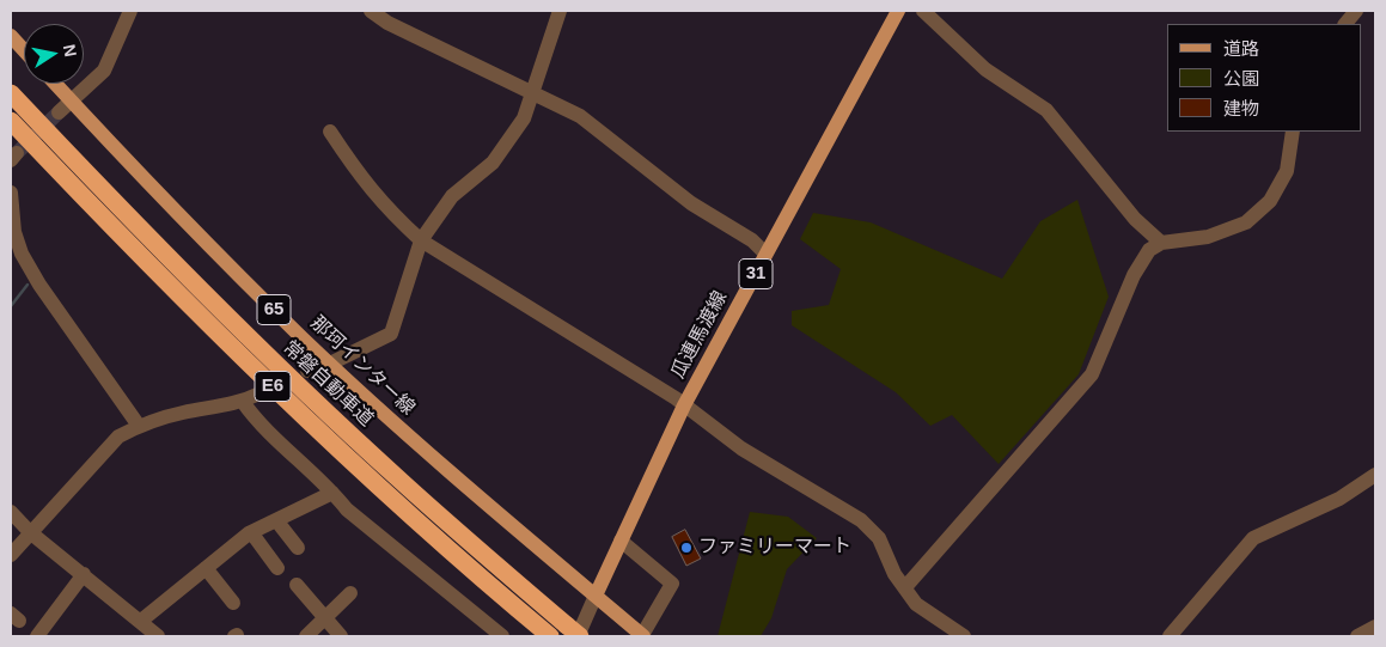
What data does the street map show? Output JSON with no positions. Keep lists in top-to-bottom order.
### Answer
{
  "streets": {
    "highway": ["常磐自動車道", "E6"],
    "main road": [
      "31",
      "65",
      "瓜連馬渡線",
      "那珂インター線"
    ]
  },
  "crossings": [
    ["瓜連馬渡線", "那珂インター線"]
  ],
  "places": ["ファミリーマート"],
  "legend": ["道路", "公園", "建物"],
  "north": "right"
}
